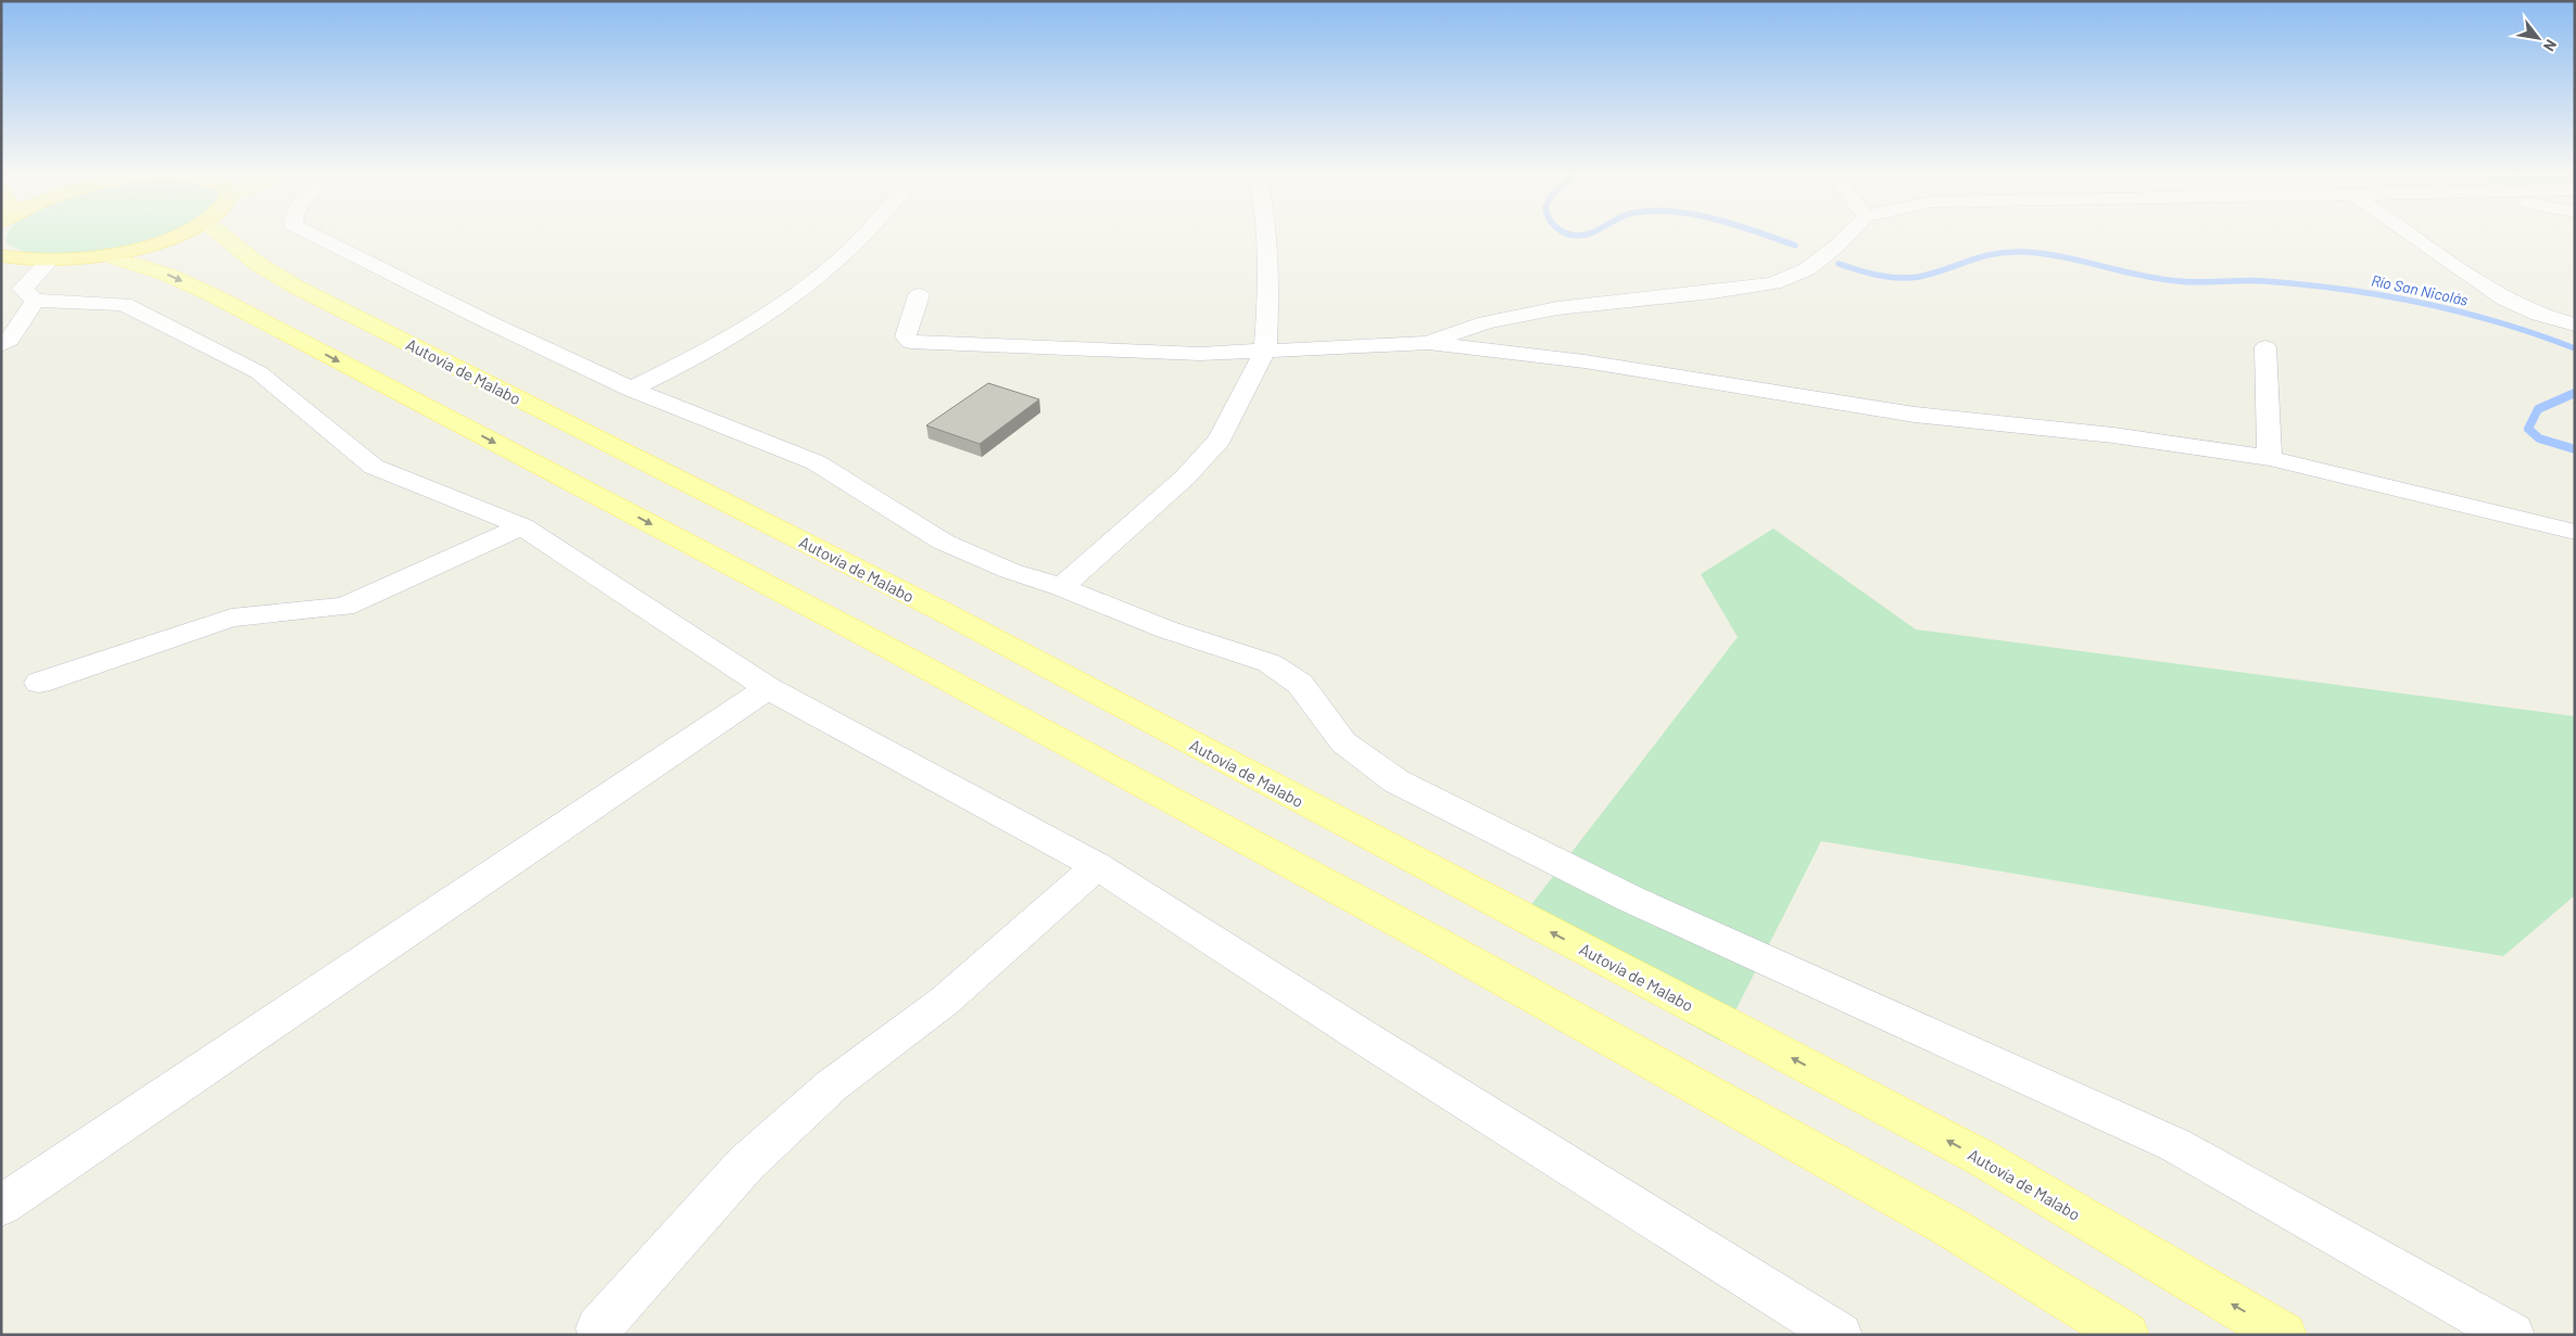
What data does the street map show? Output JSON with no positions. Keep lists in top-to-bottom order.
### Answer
{
  "streets": {
    "main road": ["Autovía de Malabo"]
  },
  "water": ["Río San Nicolás"],
  "north": "bottom right"
}
